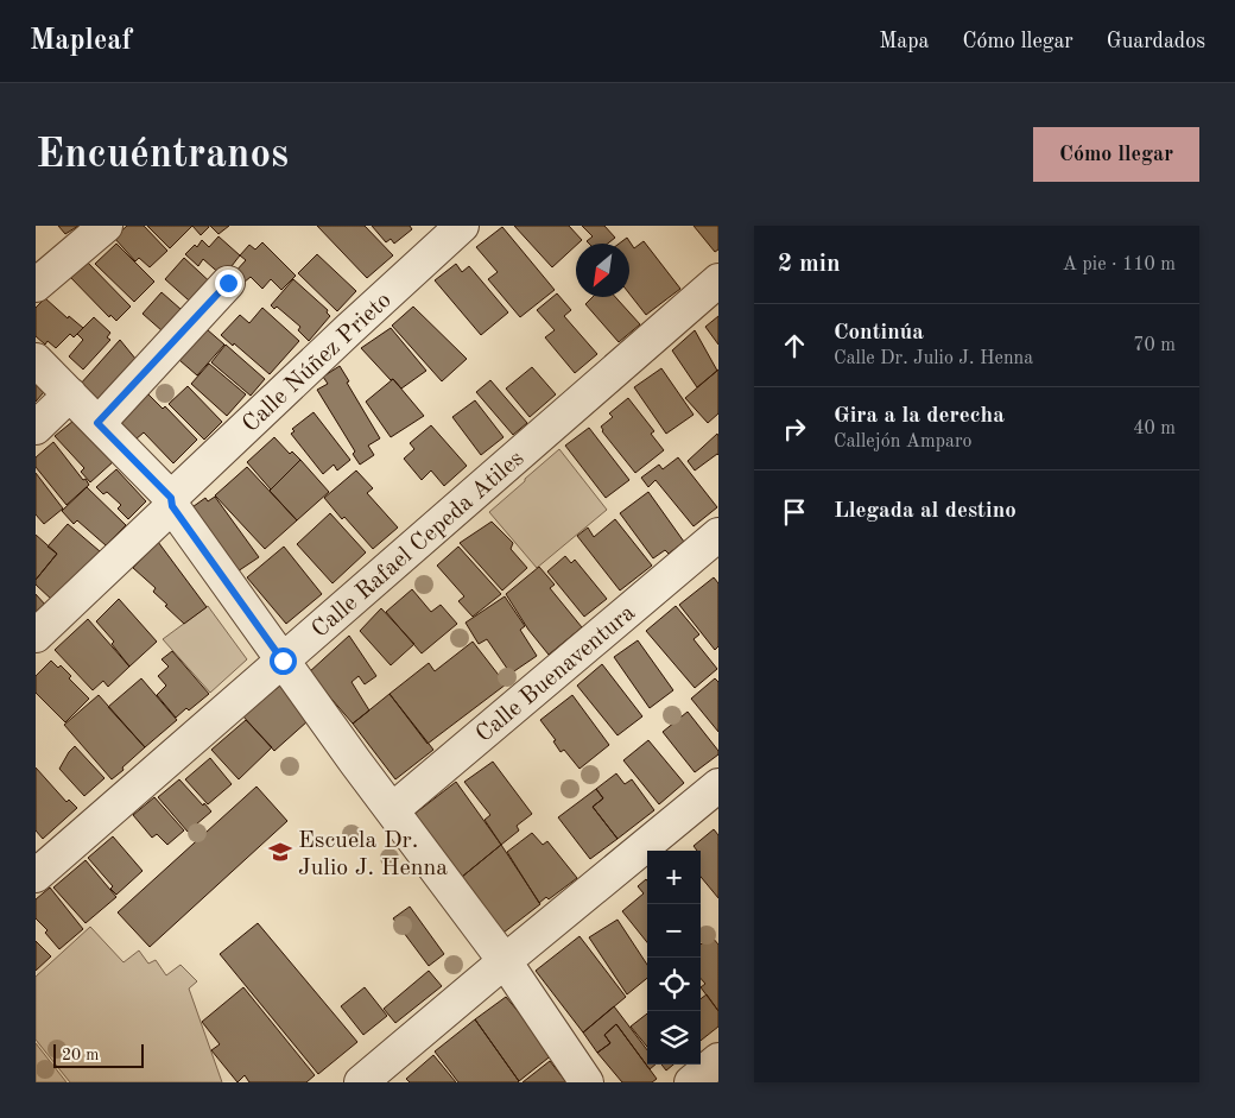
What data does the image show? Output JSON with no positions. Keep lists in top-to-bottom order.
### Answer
{
  "streets": {
    "street": ["Calle Núñez Prieto", "Calle Rafael Cepeda Atiles", "Calle Buenaventura"]
  },
  "places": {
    "school or university": ["Escuela Dr. Julio J. Henna"]
  },
  "scale_bar": "20 m",
  "north": "bottom left",
  "page": {
    "header": "Mapleaf",
    "nav": ["Mapa", "Cómo llegar", "Guardados"],
    "buttons": "Cómo llegar",
    "title": "Encuéntranos",
    "heading": ["2 min", "A pie · 110 m"],
    "list": [
      ["Continúa", "Calle Dr. Julio J. Henna", "70 m"],
      ["Gira a la derecha", "Callejón Amparo", "40 m"],
      "Llegada al destino"
    ],
    "map_buttons": ["+", "−"],
    "scale": "20 m"
  }
}
